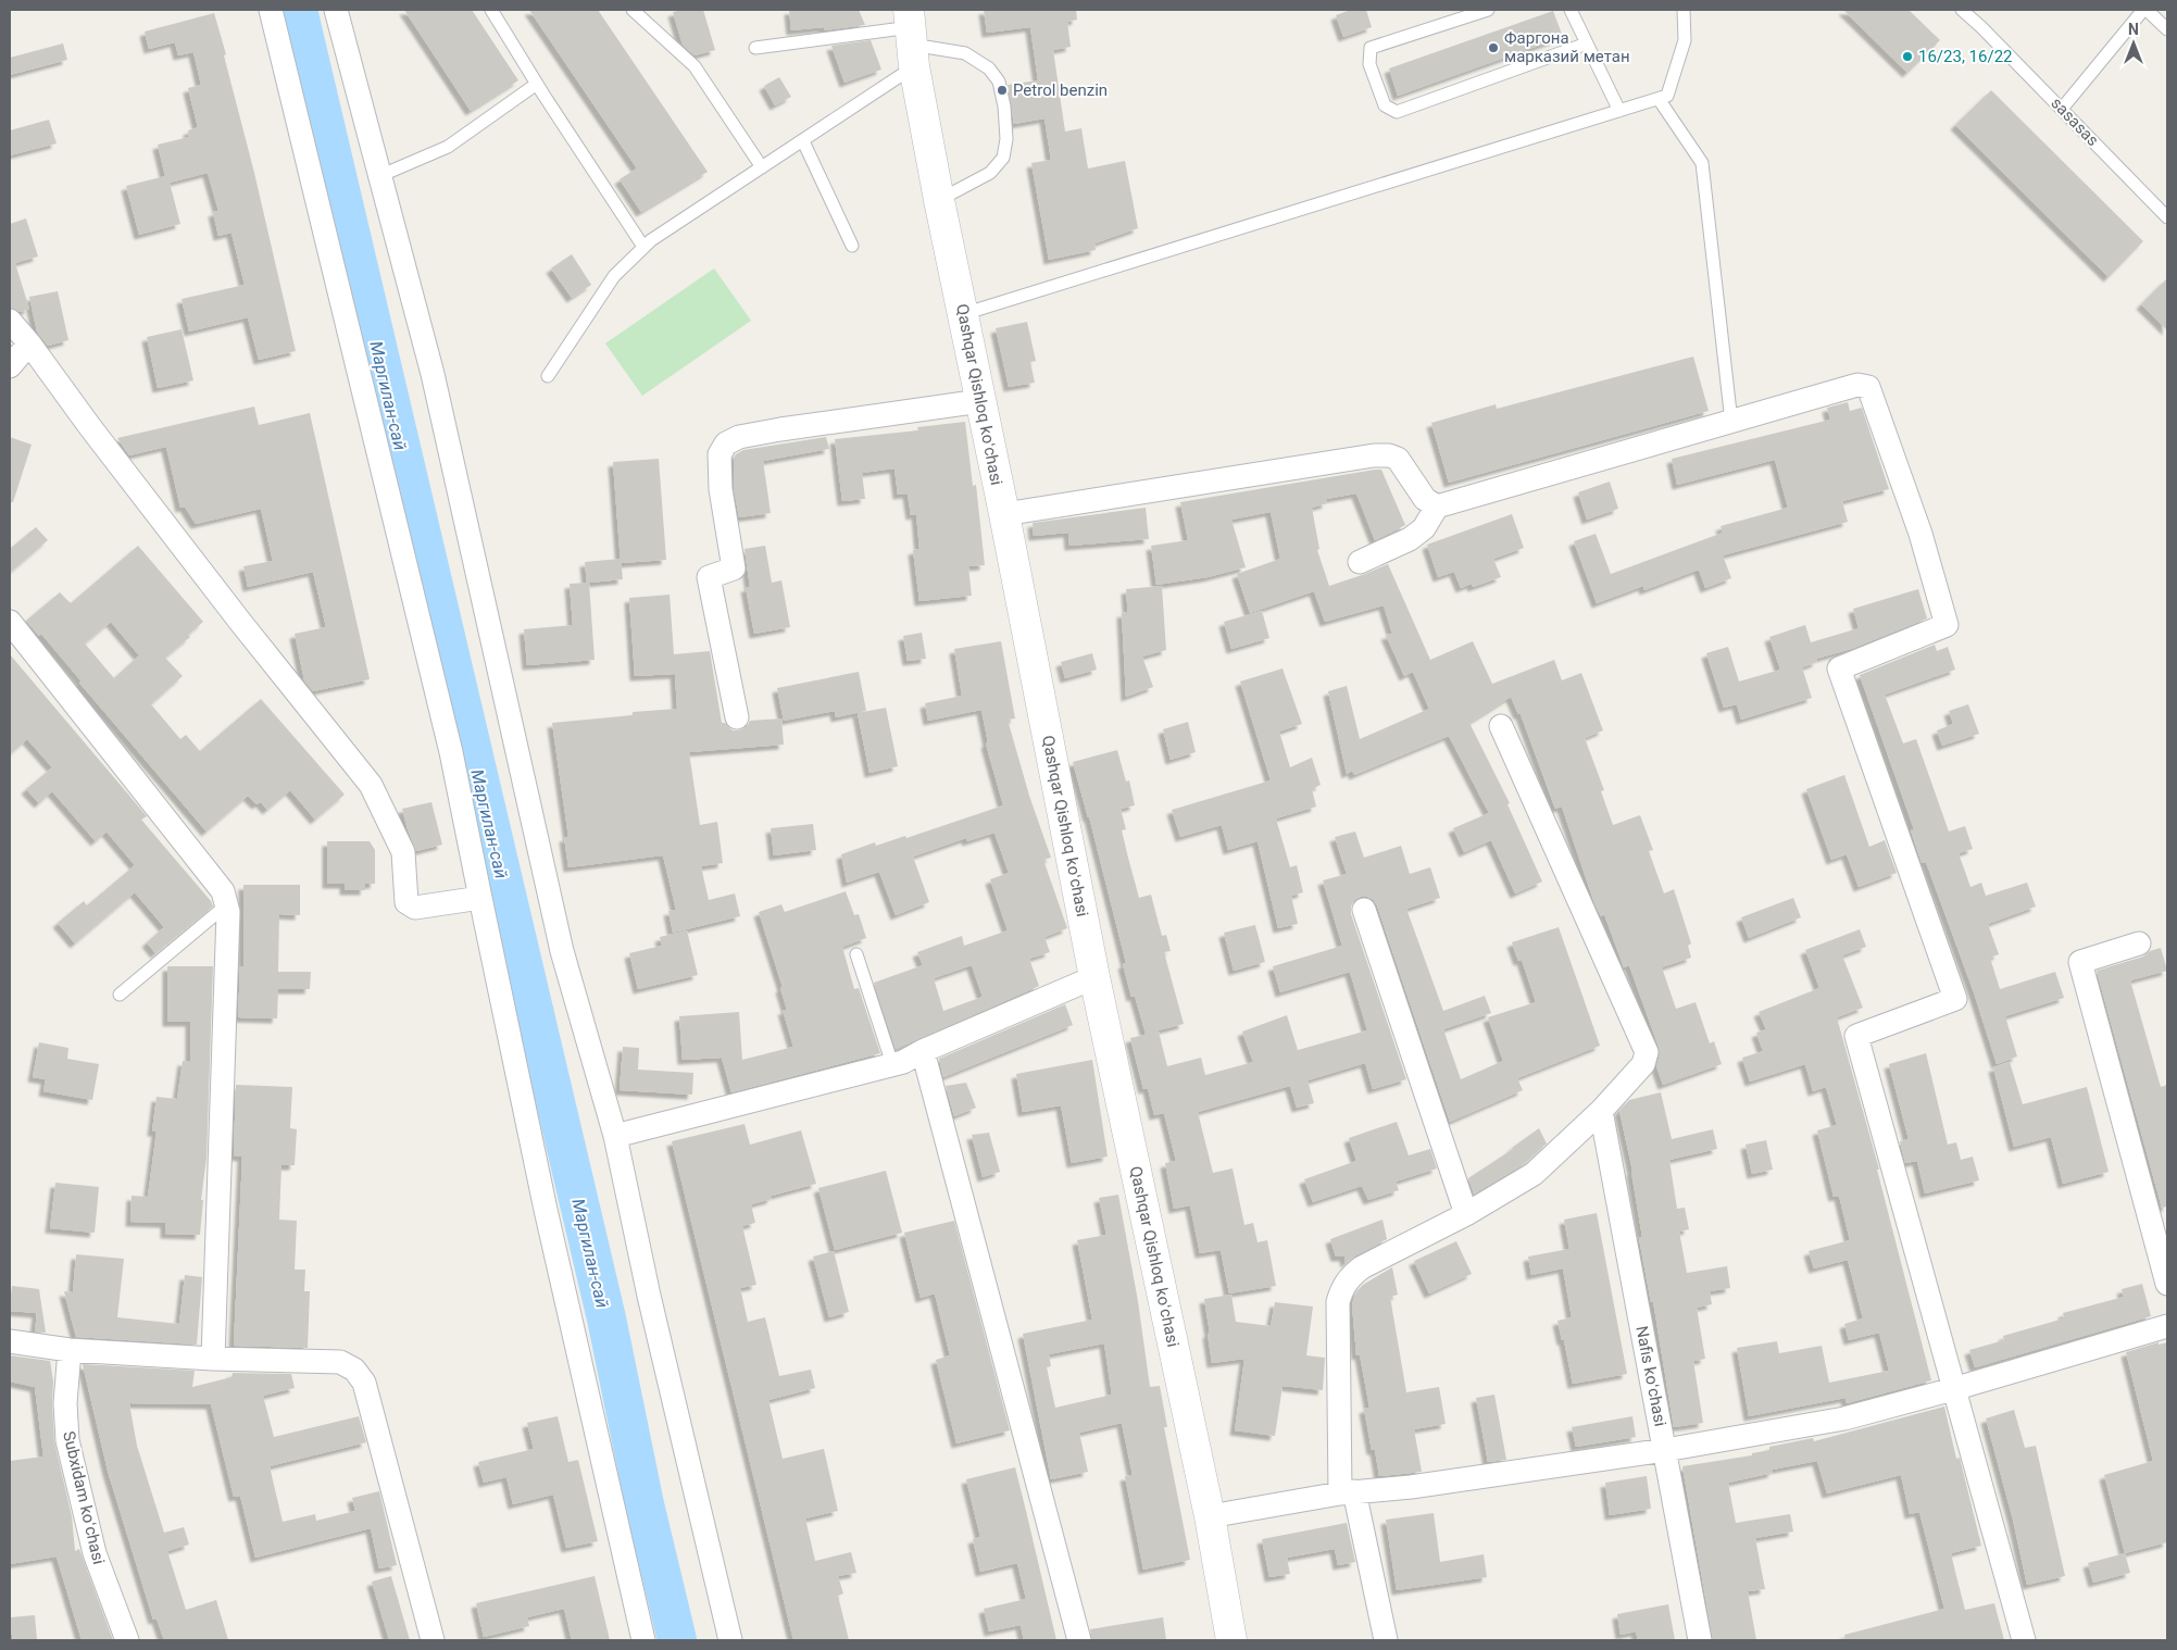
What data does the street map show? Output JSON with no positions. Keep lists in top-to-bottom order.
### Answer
{
  "streets": {
    "main road": ["Qashqar Qishloq koʻchasi"],
    "street": ["Nafis koʻchasi", "Subxidam koʻchasi"],
    "lane": ["sasasas"]
  },
  "water": ["Маргилан-сай"],
  "places": ["Фаргона марказий метан", "16/23, 16/22", "Petrol benzin"],
  "north": "top"
}
